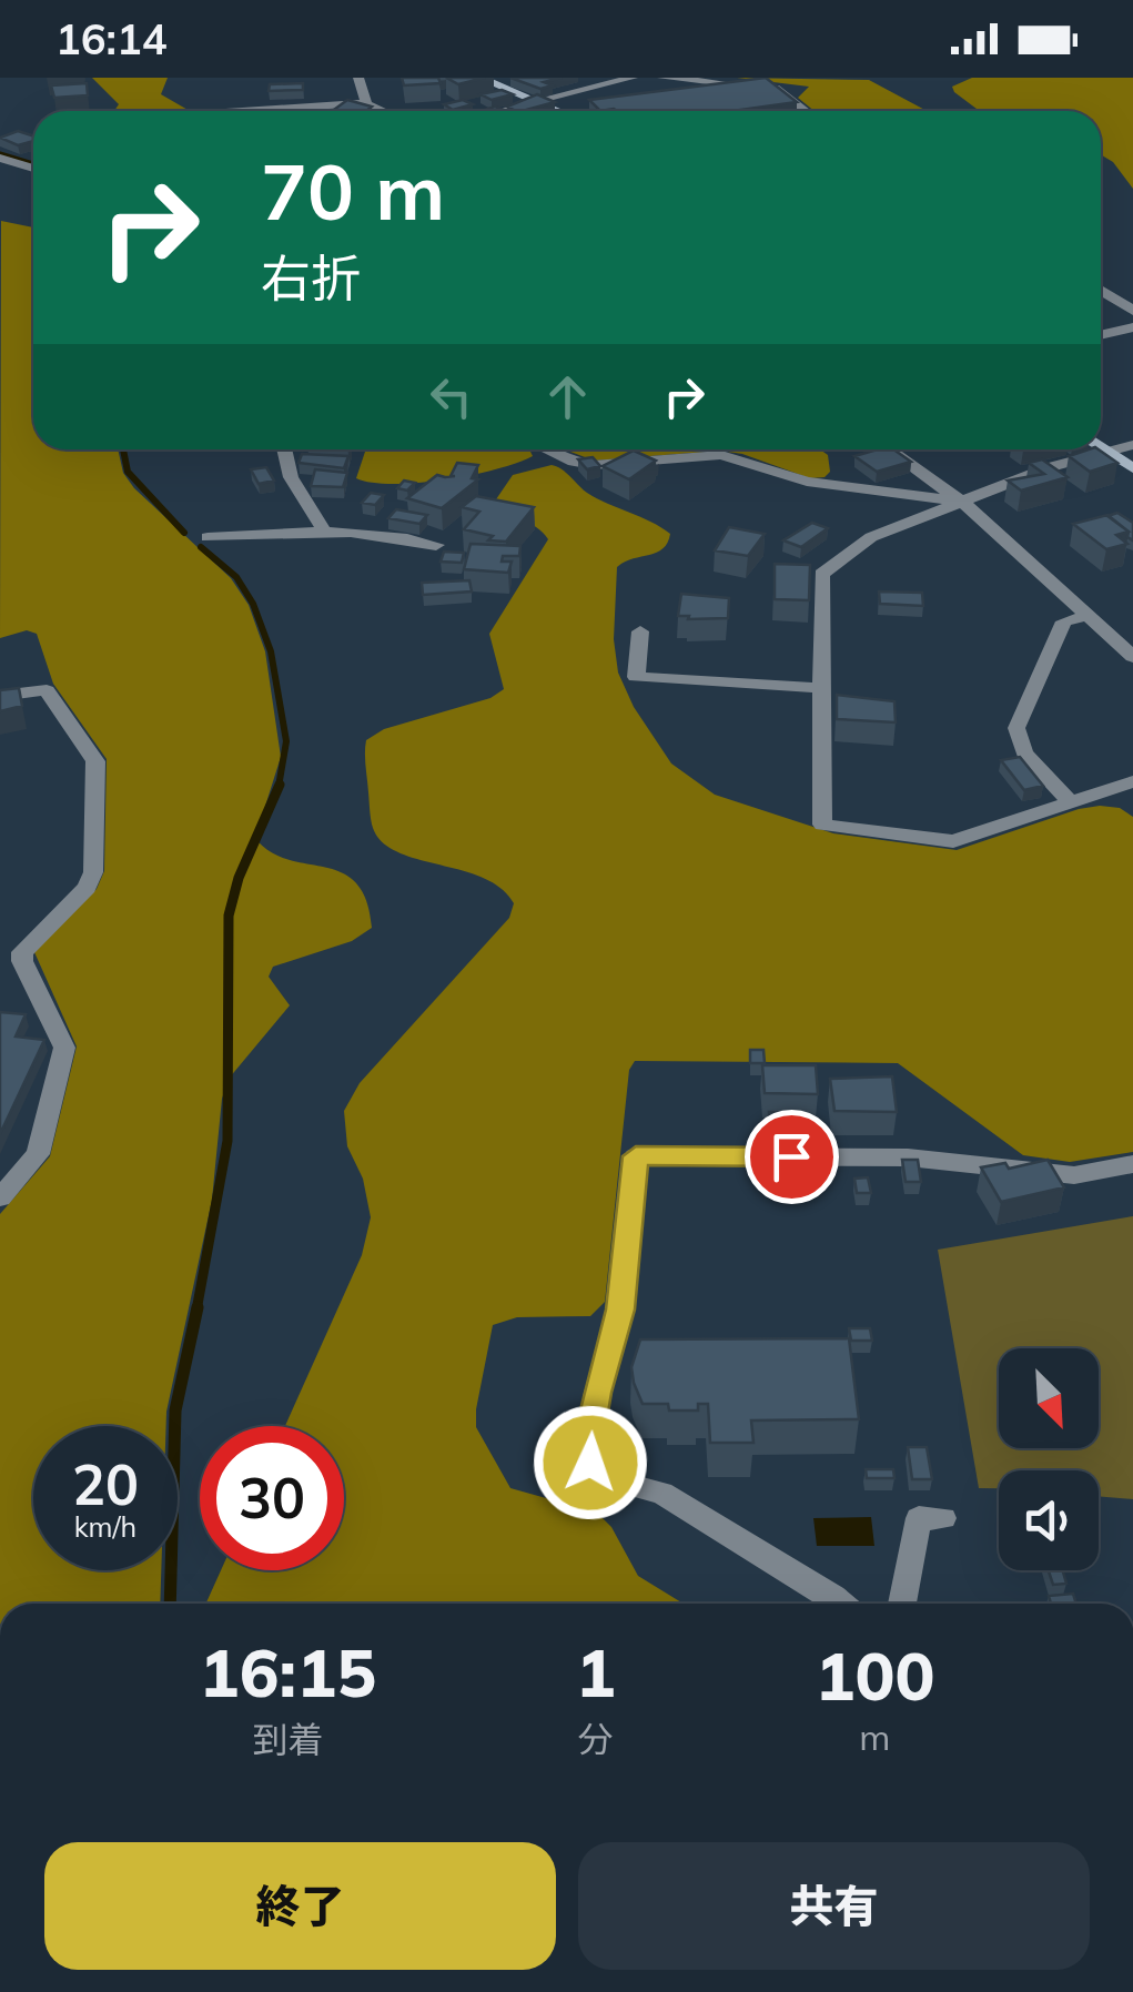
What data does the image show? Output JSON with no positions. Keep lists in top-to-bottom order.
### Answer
{
  "north": "bottom right",
  "page": {
    "status": "16:14",
    "turn": ["70 m", "右折"],
    "speed": "20 km/h",
    "limit": "30",
    "eta": [
      "16:15",
      "到着",
      "1",
      "分",
      "100",
      "m"
    ],
    "buttons": ["終了", "共有"]
  }
}
